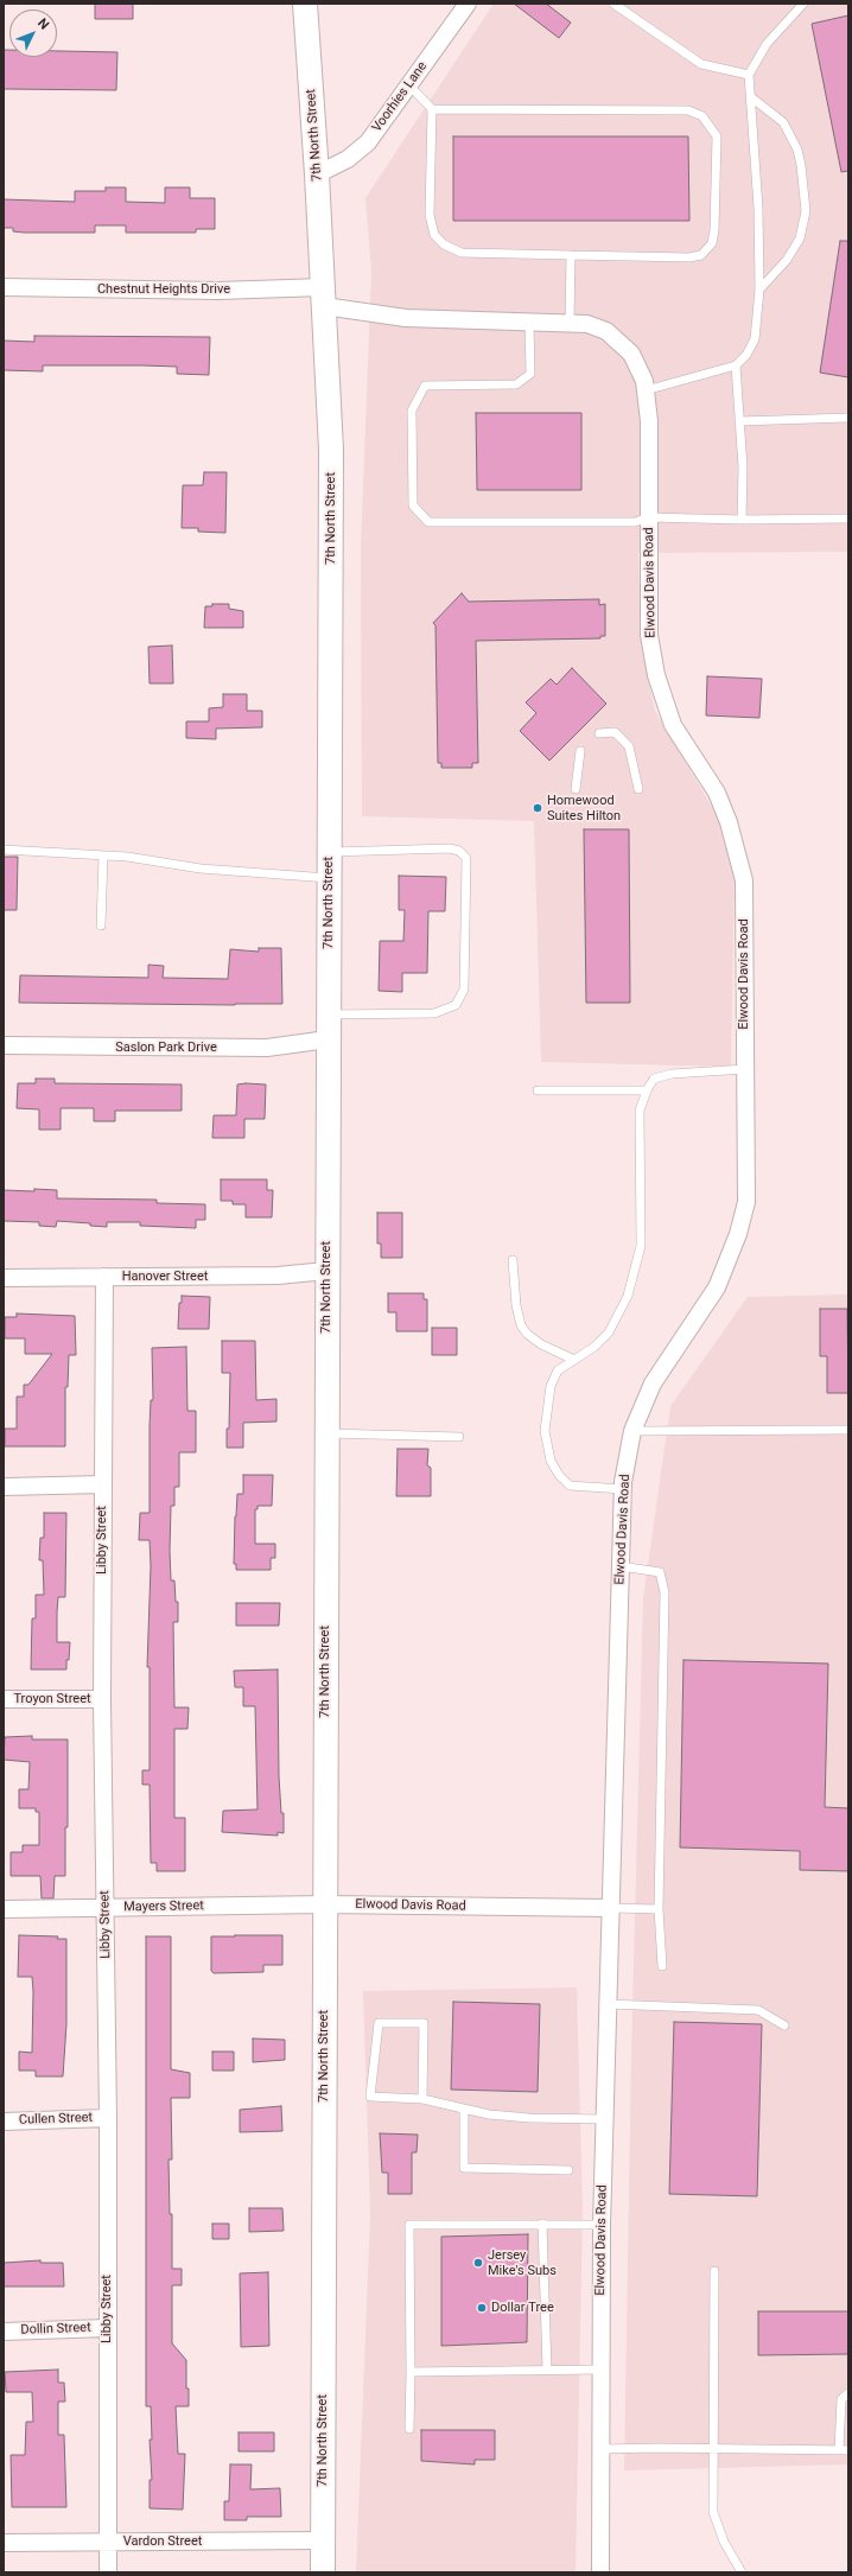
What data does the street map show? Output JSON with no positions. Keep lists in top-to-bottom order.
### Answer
{
  "streets": {
    "street": [
      "Voorhies Lane",
      "7th North Street",
      "Chestnut Heights Drive",
      "Elwood Davis Road",
      "Saslon Park Drive",
      "Hanover Street",
      "Libby Street",
      "Troyon Street",
      "Mayers Street",
      "Cullen Street",
      "Dollin Street",
      "Vardon Street"
    ]
  },
  "crossings": [
    ["Voorhies Lane", "7th North Street"],
    ["7th North Street", "Chestnut Heights Drive"],
    ["7th North Street", "Elwood Davis Road"],
    ["7th North Street", "Saslon Park Drive"],
    ["7th North Street", "Hanover Street"],
    ["7th North Street", "Mayers Street"],
    ["7th North Street", "Vardon Street"],
    ["Chestnut Heights Drive", "Elwood Davis Road"],
    ["Elwood Davis Road", "Mayers Street"],
    ["Hanover Street", "Libby Street"],
    ["Libby Street", "Troyon Street"],
    ["Libby Street", "Mayers Street"],
    ["Libby Street", "Cullen Street"],
    ["Libby Street", "Dollin Street"],
    ["Libby Street", "Vardon Street"]
  ],
  "places": ["Homewood Suites Hilton", "Jersey Mike's Subs", "Dollar Tree"],
  "north": "top right"
}
